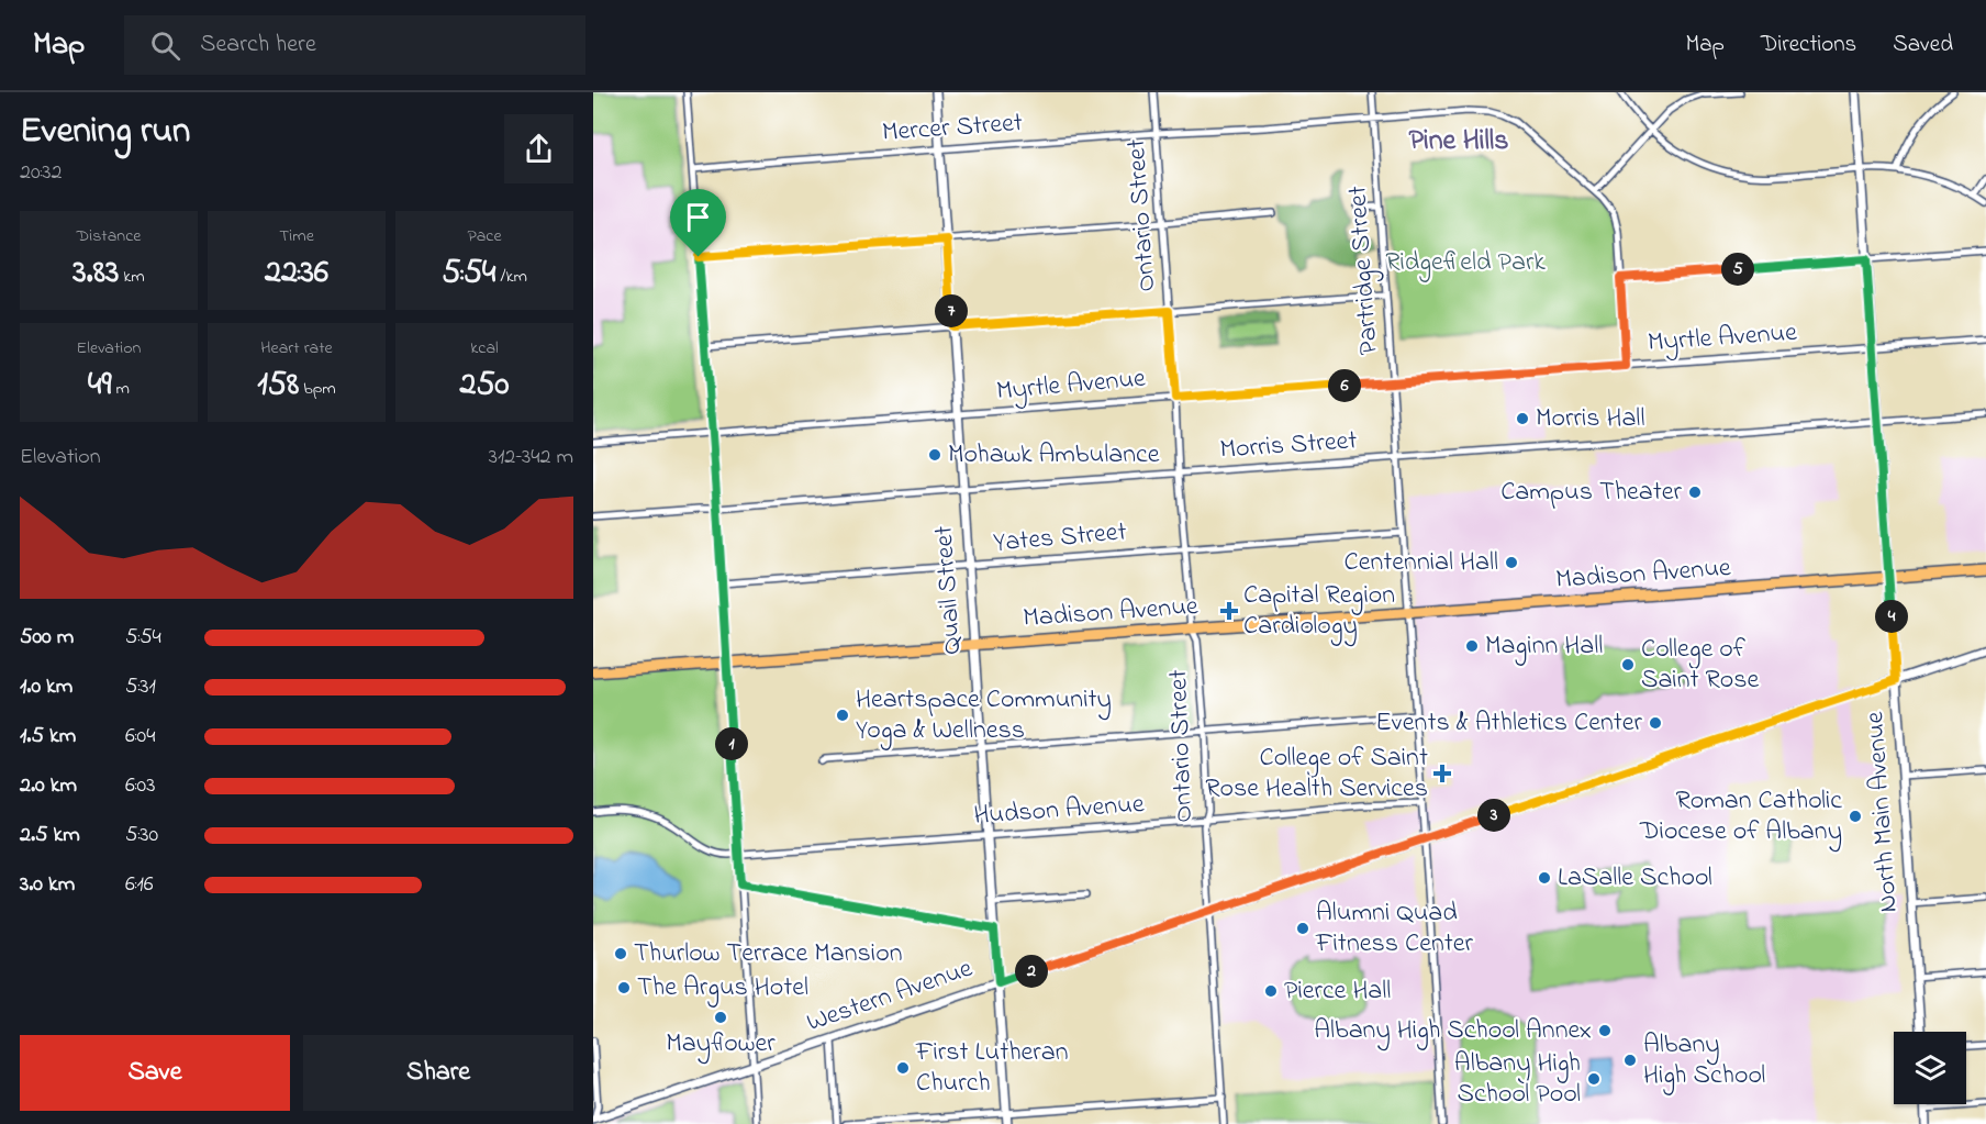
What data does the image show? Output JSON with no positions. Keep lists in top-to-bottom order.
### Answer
{
  "streets": {
    "main road": ["Madison Avenue"],
    "street": [
      "Mercer Street",
      "Ontario Street",
      "Partridge Street",
      "Myrtle Avenue",
      "Morris Street",
      "Yates Street",
      "Quail Street",
      "Hudson Avenue",
      "North Main Avenue",
      "Western Avenue"
    ]
  },
  "crossings": [
    ["Mercer Street", "Ontario Street"],
    ["Mercer Street", "Partridge Street"],
    ["Mercer Street", "Myrtle Avenue"],
    ["Mercer Street", "Quail Street"],
    ["Ontario Street", "Myrtle Avenue"],
    ["Ontario Street", "Morris Street"],
    ["Ontario Street", "Yates Street"],
    ["Ontario Street", "Madison Avenue"],
    ["Ontario Street", "Hudson Avenue"],
    ["Ontario Street", "Western Avenue"],
    ["Partridge Street", "Myrtle Avenue"],
    ["Partridge Street", "Morris Street"],
    ["Partridge Street", "Yates Street"],
    ["Partridge Street", "Madison Avenue"],
    ["Partridge Street", "Hudson Avenue"],
    ["Partridge Street", "Western Avenue"],
    ["Myrtle Avenue", "Quail Street"],
    ["Myrtle Avenue", "North Main Avenue"],
    ["Morris Street", "Quail Street"],
    ["Morris Street", "North Main Avenue"],
    ["Yates Street", "Quail Street"],
    ["Madison Avenue", "Quail Street"],
    ["Madison Avenue", "North Main Avenue"],
    ["Quail Street", "Hudson Avenue"],
    ["Quail Street", "Western Avenue"],
    ["North Main Avenue", "Western Avenue"]
  ],
  "districts": ["Pine Hills"],
  "parks": ["Ridgefield Park"],
  "places": {
    "other": [
      "Morris Hall",
      "Mohawk Ambulance",
      "Campus Theater",
      "Centennial Hall",
      "Maginn Hall",
      "College of Saint Rose",
      "Heartspace Community Yoga & Wellness",
      "Events & Athletics Center",
      "Roman Catholic Diocese of Albany",
      "LaSalle School",
      "Alumni Quad Fitness Center",
      "Thurlow Terrace Mansion",
      "The Argus Hotel",
      "Pierce Hall",
      "Mayflower",
      "Albany High School Annex",
      "Albany High School",
      "First Lutheran Church",
      "Albany High School Pool"
    ],
    "health": ["Capital Region Cardiology", "College of Saint Rose Health Services"]
  },
  "page": {
    "header": "Map",
    "search": "Search here",
    "nav": ["Map", "Directions", "Saved"],
    "heading": ["Evening run", "20:32"],
    "stats": [
      ["Distance", "3.83 km"],
      ["Time", "22:36"],
      ["Pace", "5:54 /km"],
      ["Elevation", "49 m"],
      ["Heart rate", "158 bpm"],
      ["kcal", "250"]
    ],
    "pins": [
      "5",
      "7",
      "6",
      "4",
      "1",
      "3",
      "2"
    ],
    "chart": ["Elevation", "312–342 m"],
    "list": [
      {
        "name": "500 m",
        "note": "5:54"
      },
      {
        "name": "1.0 km",
        "note": "5:31"
      },
      {
        "name": "1.5 km",
        "note": "6:04"
      },
      {
        "name": "2.0 km",
        "note": "6:03"
      },
      {
        "name": "2.5 km",
        "note": "5:30"
      },
      {
        "name": "3.0 km",
        "note": "6:16"
      }
    ],
    "buttons": ["Save", "Share"]
  }
}
